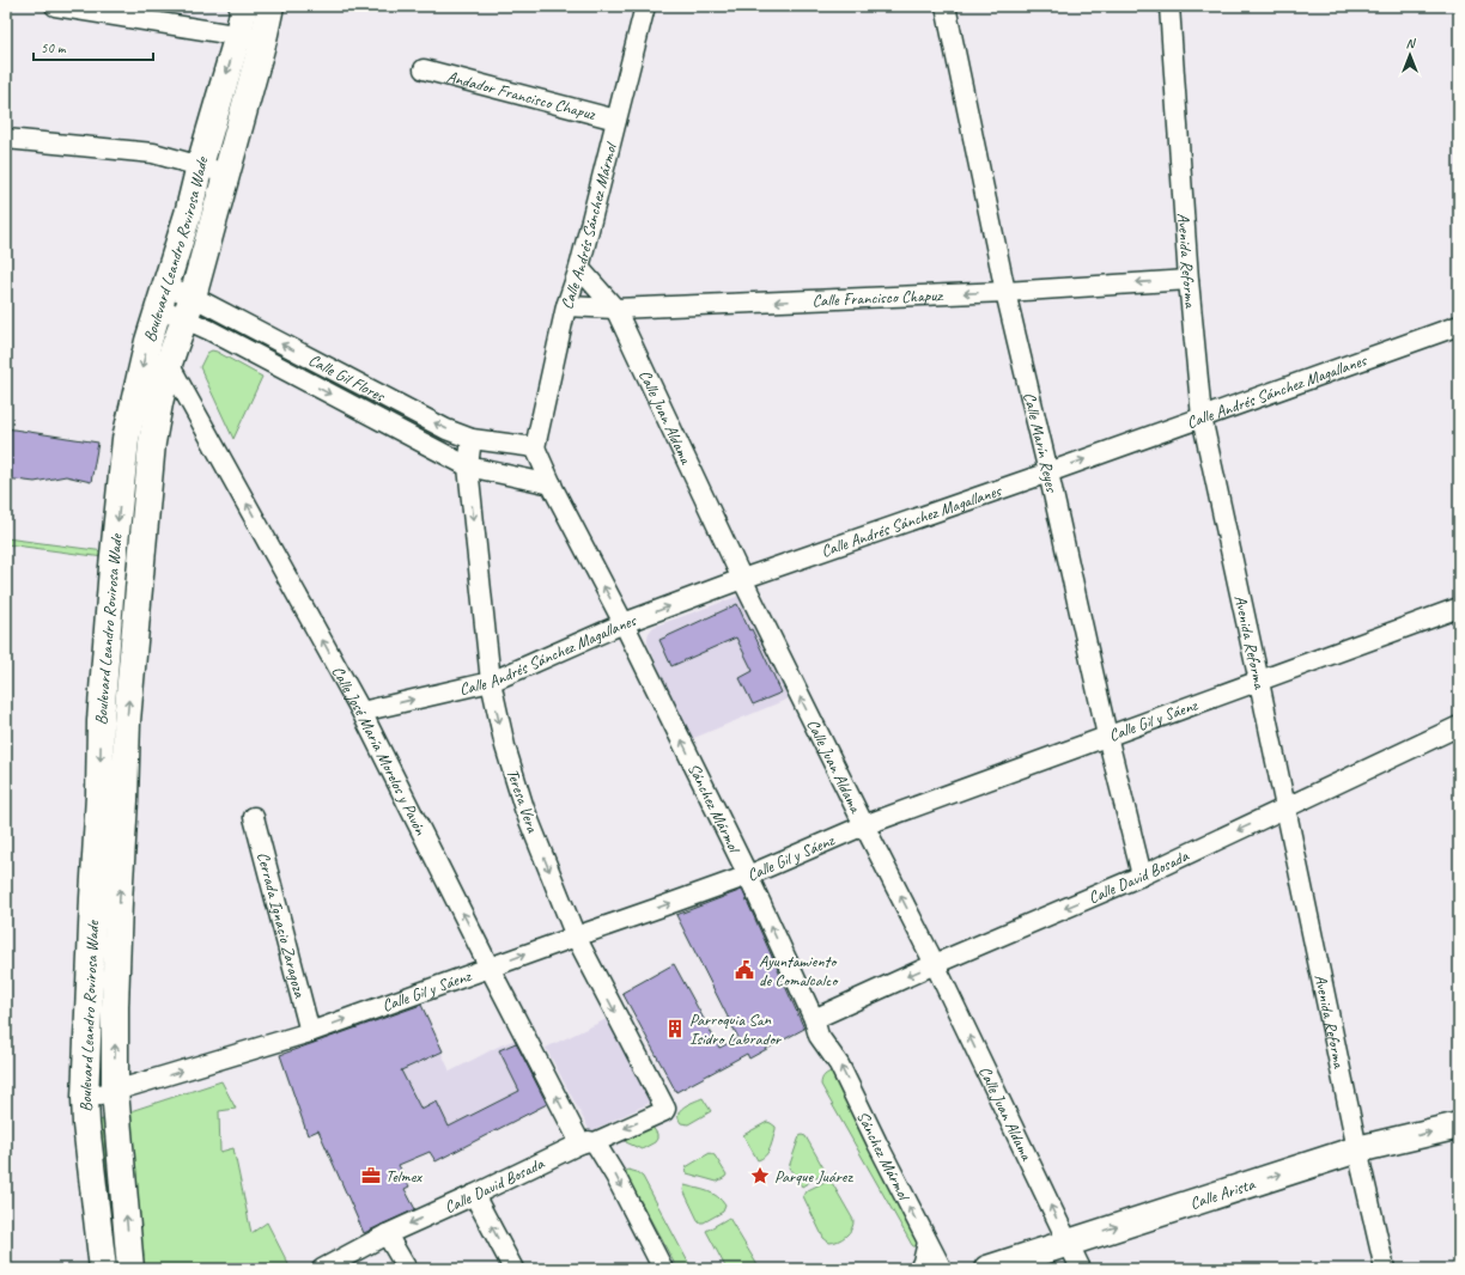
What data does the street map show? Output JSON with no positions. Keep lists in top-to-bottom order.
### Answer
{
  "streets": {
    "main road": ["Boulevard Leandro Rovirosa Wade", "Calle Arista"],
    "street": [
      "Andador Francisco Chapuz",
      "Calle Andrés Sánchez Mármol",
      "Avenida Reforma",
      "Calle Francisco Chapuz",
      "Calle Gil Flores",
      "Calle Andrés Sánchez Magallanes",
      "Calle Juan Aldama",
      "Calle Marín Reyes",
      "Calle Gil y Sáenz",
      "Calle José María Morelos y Pavón",
      "Teresa Vera",
      "Sánchez Mármol",
      "Calle David Bosada",
      "Cerrada Ignacio Zaragoza"
    ]
  },
  "crossings": [
    ["Andador Francisco Chapuz", "Calle Andrés Sánchez Mármol"],
    ["Calle Andrés Sánchez Mármol", "Calle Francisco Chapuz"],
    ["Calle Andrés Sánchez Mármol", "Calle Gil Flores"],
    ["Calle Andrés Sánchez Mármol", "Calle Juan Aldama"],
    ["Calle Andrés Sánchez Mármol", "Sánchez Mármol"],
    ["Boulevard Leandro Rovirosa Wade", "Calle Gil Flores"],
    ["Boulevard Leandro Rovirosa Wade", "Calle Gil y Sáenz"],
    ["Boulevard Leandro Rovirosa Wade", "Calle José María Morelos y Pavón"],
    ["Avenida Reforma", "Calle Francisco Chapuz"],
    ["Avenida Reforma", "Calle Andrés Sánchez Magallanes"],
    ["Avenida Reforma", "Calle Gil y Sáenz"],
    ["Avenida Reforma", "Calle David Bosada"],
    ["Avenida Reforma", "Calle Arista"],
    ["Calle Francisco Chapuz", "Calle Juan Aldama"],
    ["Calle Francisco Chapuz", "Calle Marín Reyes"],
    ["Calle Gil Flores", "Teresa Vera"],
    ["Calle Gil Flores", "Sánchez Mármol"],
    ["Calle Andrés Sánchez Magallanes", "Calle Juan Aldama"],
    ["Calle Andrés Sánchez Magallanes", "Calle Marín Reyes"],
    ["Calle Andrés Sánchez Magallanes", "Calle José María Morelos y Pavón"],
    ["Calle Andrés Sánchez Magallanes", "Teresa Vera"],
    ["Calle Andrés Sánchez Magallanes", "Sánchez Mármol"],
    ["Calle Juan Aldama", "Calle Gil y Sáenz"],
    ["Calle Juan Aldama", "Calle David Bosada"],
    ["Calle Juan Aldama", "Calle Arista"],
    ["Calle Marín Reyes", "Calle Gil y Sáenz"],
    ["Calle Marín Reyes", "Calle David Bosada"],
    ["Calle Gil y Sáenz", "Calle José María Morelos y Pavón"],
    ["Calle Gil y Sáenz", "Teresa Vera"],
    ["Calle Gil y Sáenz", "Sánchez Mármol"],
    ["Calle Gil y Sáenz", "Cerrada Ignacio Zaragoza"],
    ["Calle José María Morelos y Pavón", "Calle David Bosada"],
    ["Teresa Vera", "Calle David Bosada"],
    ["Sánchez Mármol", "Calle David Bosada"]
  ],
  "one_way": [
    "Calle Francisco Chapuz",
    "Calle Andrés Sánchez Magallanes",
    "Calle Juan Aldama",
    "Calle Gil y Sáenz",
    "Teresa Vera",
    "Sánchez Mármol",
    "Calle David Bosada",
    "Calle Arista"
  ],
  "places": {
    "public building": ["Ayuntamiento de Comalcalco"],
    "building": ["Parroquia San Isidro Labrador"],
    "office": ["Telmex"],
    "place": ["Parque Juárez"]
  },
  "scale_bar": "50 m",
  "north": "top"
}
